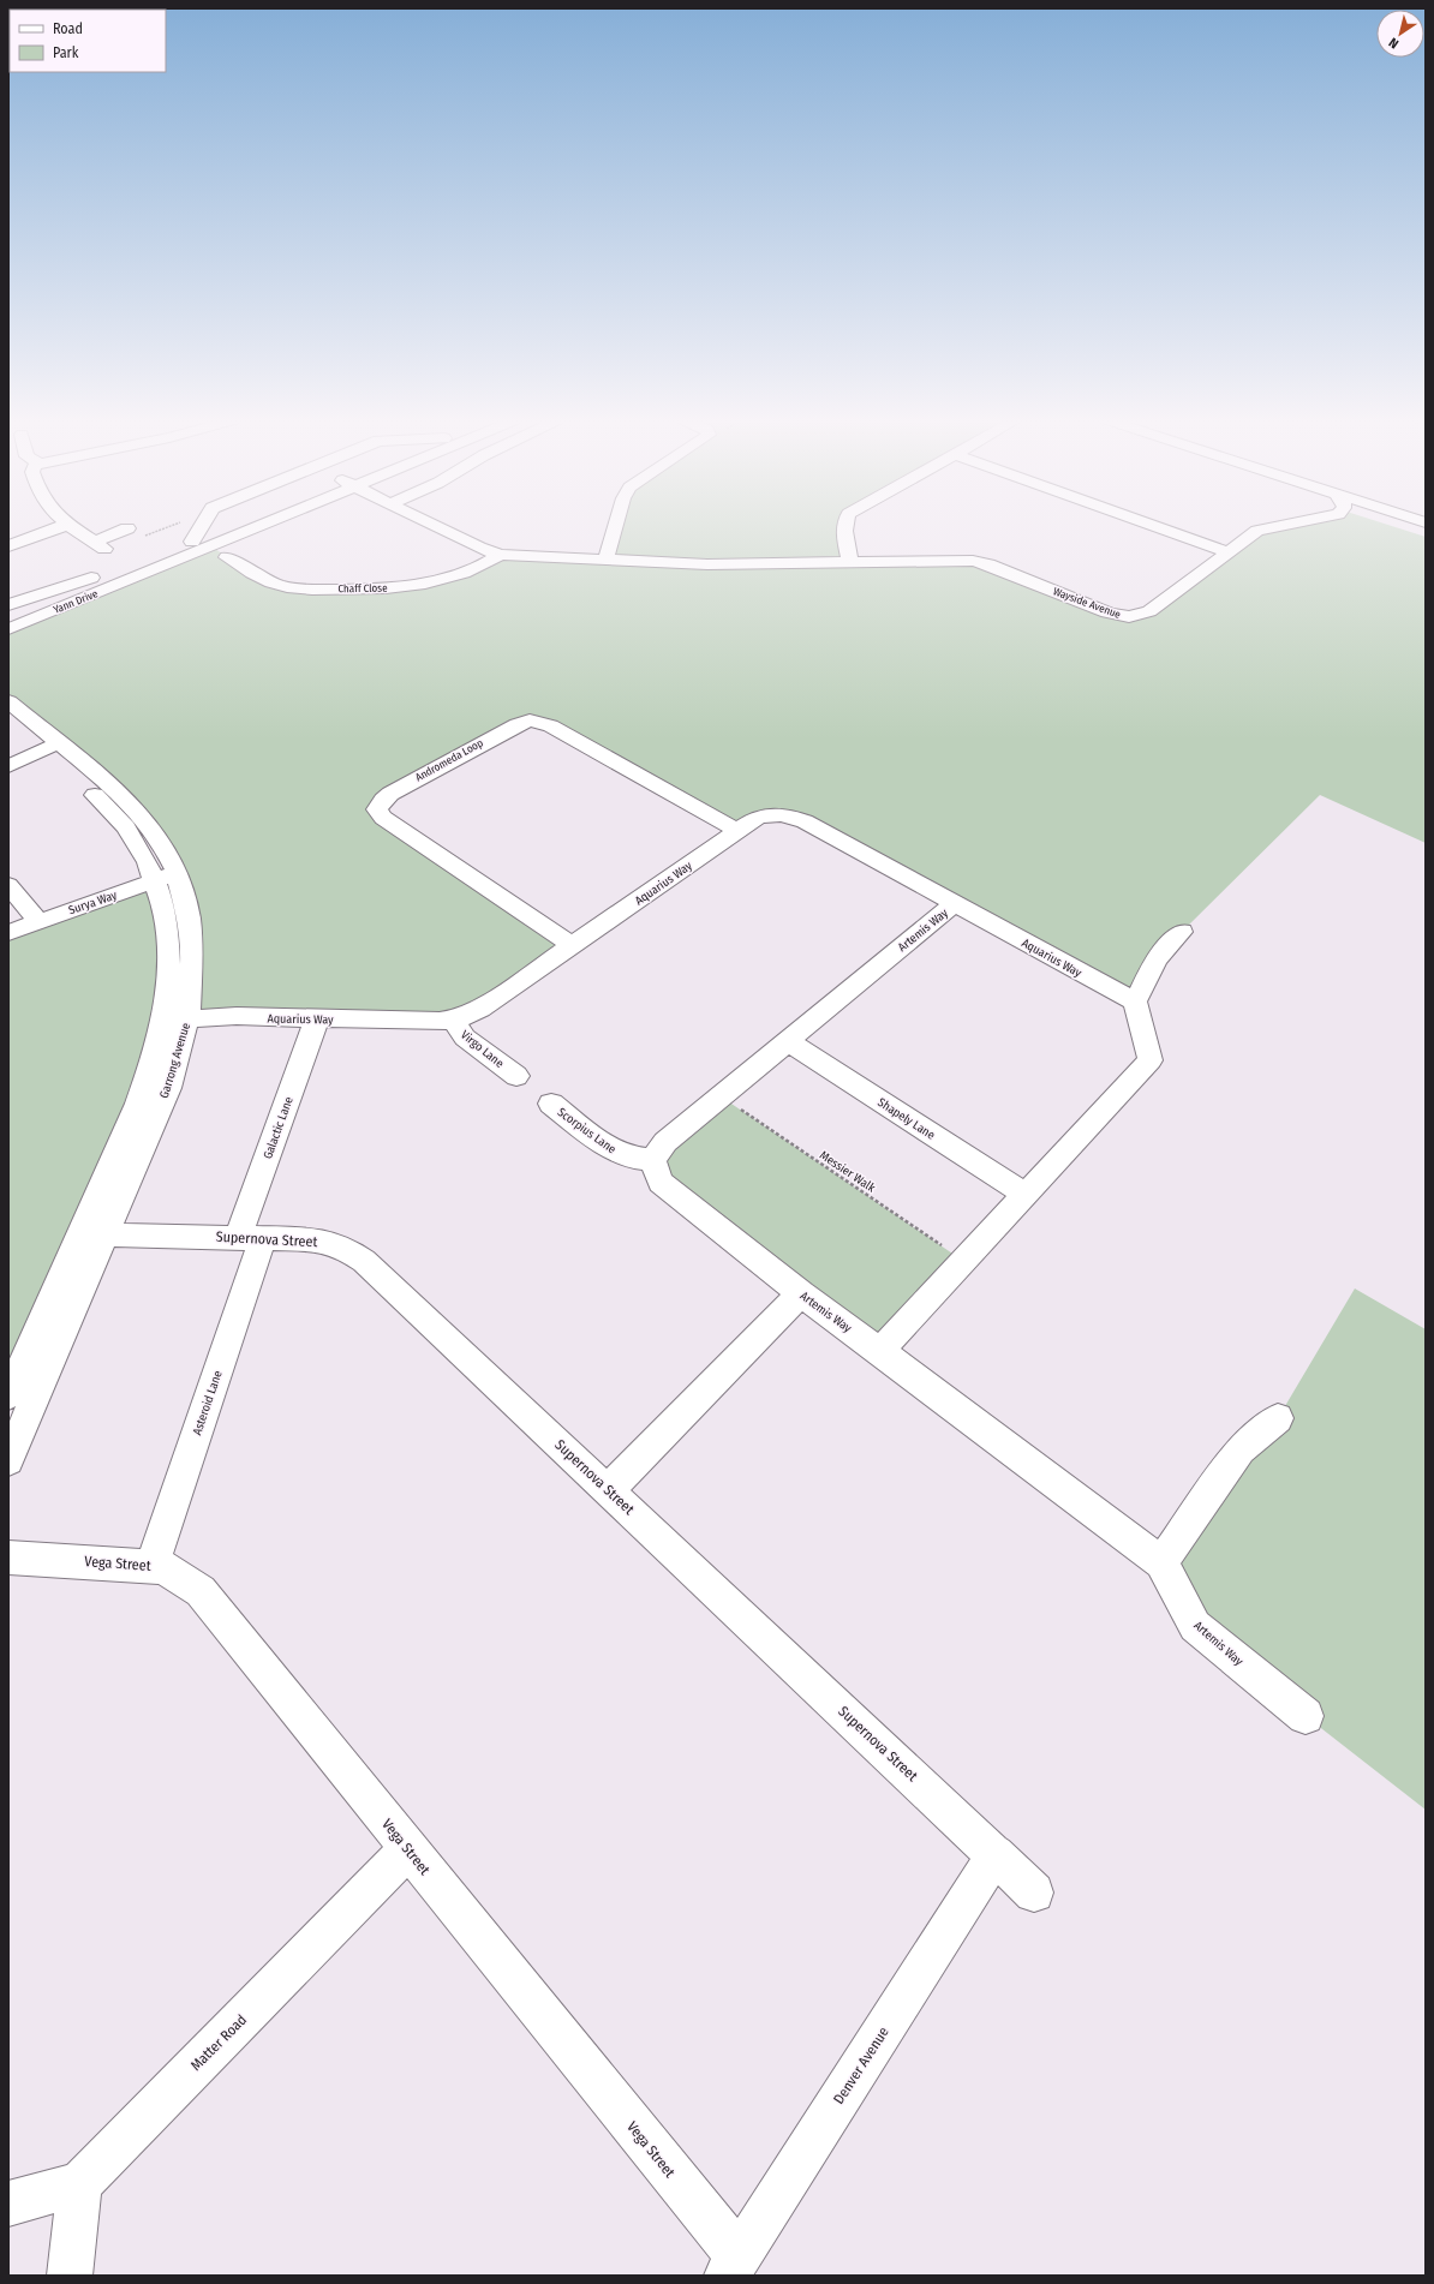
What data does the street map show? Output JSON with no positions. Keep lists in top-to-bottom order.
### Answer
{
  "streets": {
    "street": [
      "Chaff Close",
      "Yann Drive",
      "Wayside Avenue",
      "Andromeda Loop",
      "Aquarius Way",
      "Surya Way",
      "Artemis Way",
      "Virgo Lane",
      "Garrong Avenue",
      "Shapely Lane",
      "Galactic Lane",
      "Scorpius Lane",
      "Supernova Street",
      "Asteroid Lane",
      "Vega Street",
      "Matter Road",
      "Denver Avenue"
    ],
    "path": ["Messier Walk"]
  },
  "crossings": [
    ["Chaff Close", "Wayside Avenue"],
    ["Andromeda Loop", "Aquarius Way"],
    ["Aquarius Way", "Artemis Way"],
    ["Aquarius Way", "Virgo Lane"],
    ["Aquarius Way", "Garrong Avenue"],
    ["Aquarius Way", "Galactic Lane"],
    ["Surya Way", "Garrong Avenue"],
    ["Artemis Way", "Shapely Lane"],
    ["Artemis Way", "Scorpius Lane"],
    ["Artemis Way", "Messier Walk"],
    ["Garrong Avenue", "Supernova Street"],
    ["Galactic Lane", "Supernova Street"],
    ["Galactic Lane", "Asteroid Lane"],
    ["Supernova Street", "Asteroid Lane"],
    ["Supernova Street", "Denver Avenue"],
    ["Asteroid Lane", "Vega Street"],
    ["Vega Street", "Matter Road"],
    ["Vega Street", "Denver Avenue"]
  ],
  "legend": ["Road", "Park"],
  "north": "bottom left"
}
